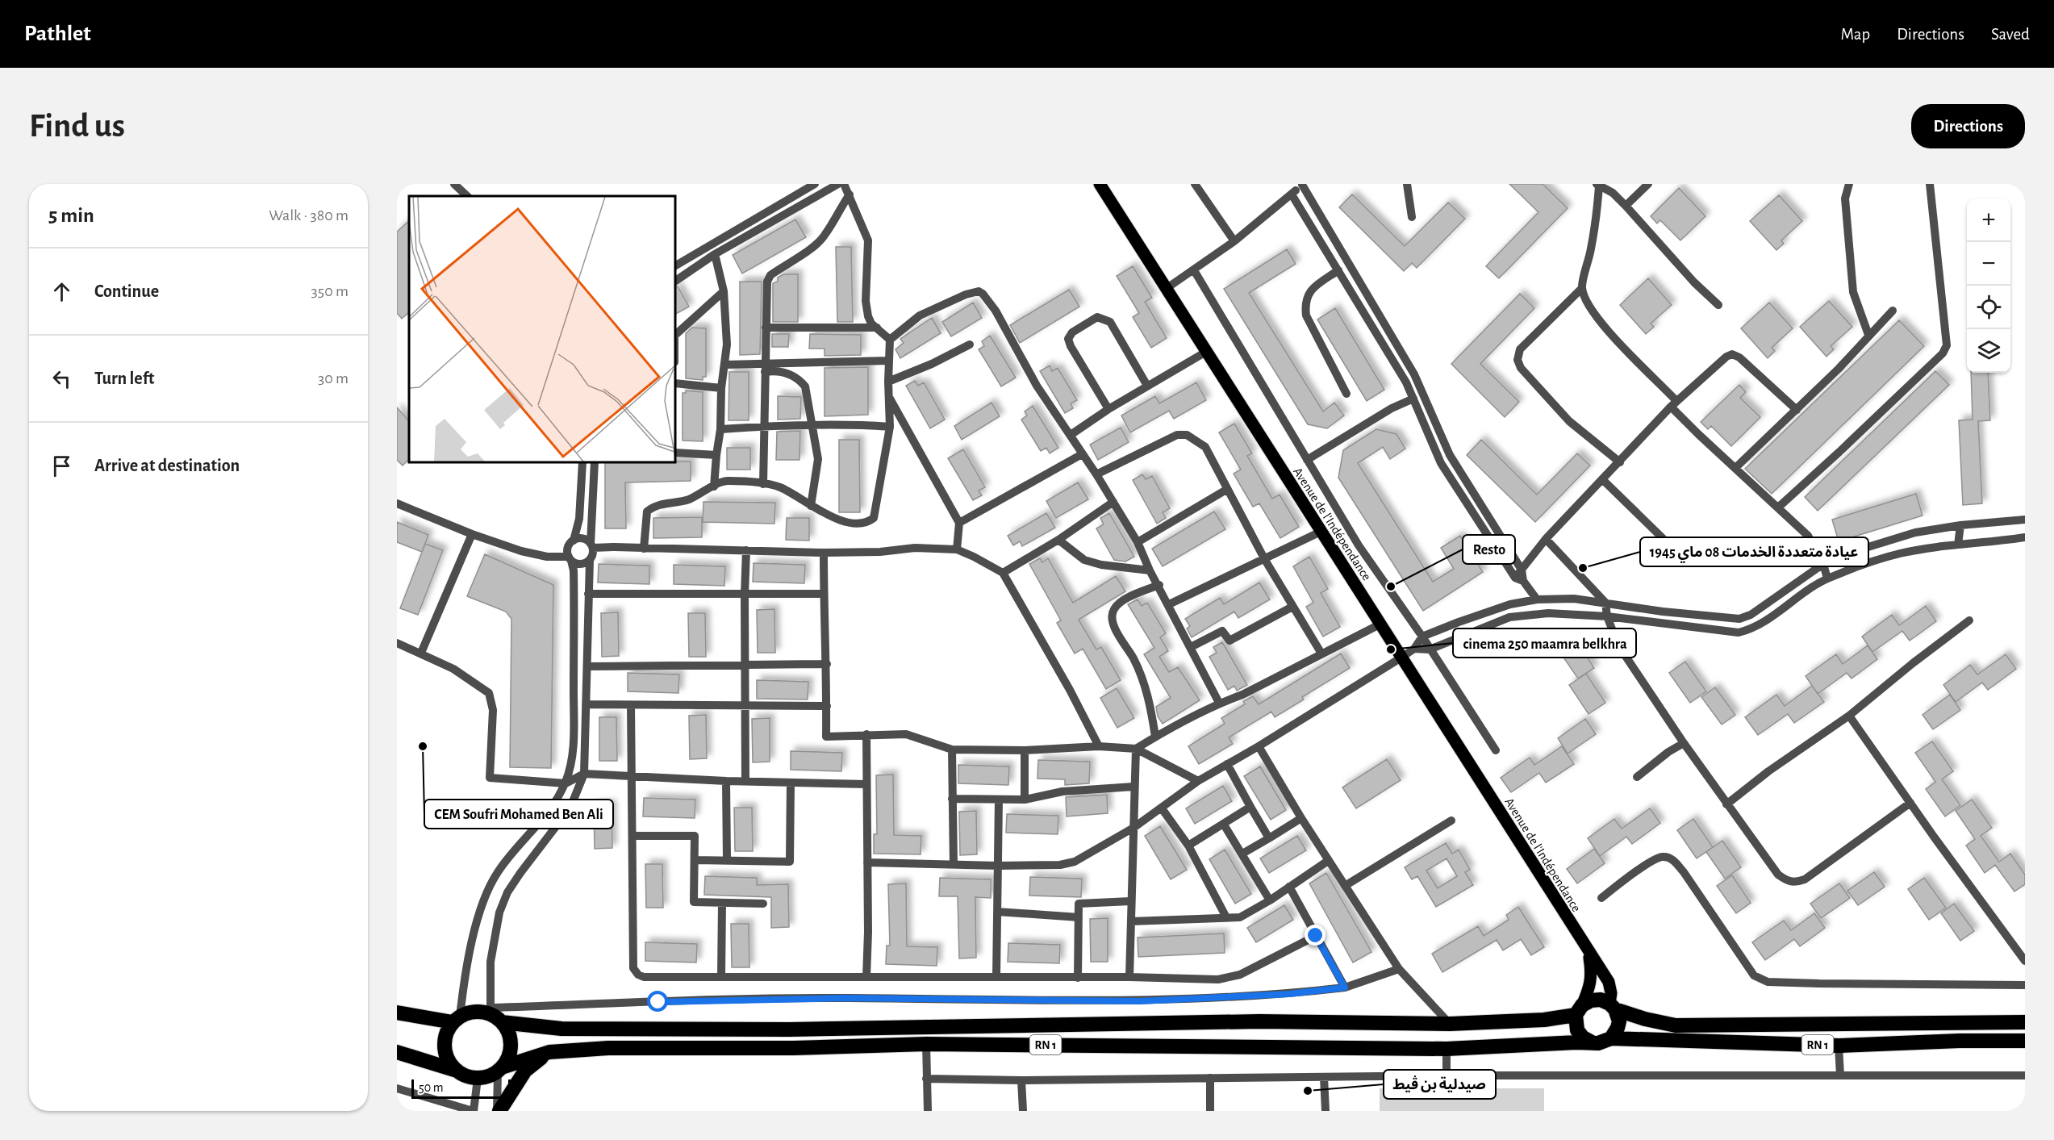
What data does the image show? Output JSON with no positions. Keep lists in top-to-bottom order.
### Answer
{
  "streets": {
    "highway": ["RN 1"],
    "main road": ["Avenue de l'Indépendance"]
  },
  "crossings": [
    ["Avenue de l'Indépendance", "RN 1"]
  ],
  "places": [
    "عيادة متعددة الخدمات 08 ماي 1945",
    "Resto",
    "cinema 250 maamra belkhra",
    "CEM Soufri Mohamed Ben Ali",
    "صيدلية بن ڤيط"
  ],
  "scale_bar": "50 m",
  "page": {
    "header": "Pathlet",
    "nav": ["Map", "Directions", "Saved"],
    "buttons": "Directions",
    "title": "Find us",
    "heading": ["5 min", "Walk · 380 m"],
    "map_buttons": ["+", "−"],
    "list": [
      ["Continue", "350 m"],
      ["Turn left", "30 m"],
      "Arrive at destination"
    ],
    "scale": "50 m"
  }
}
